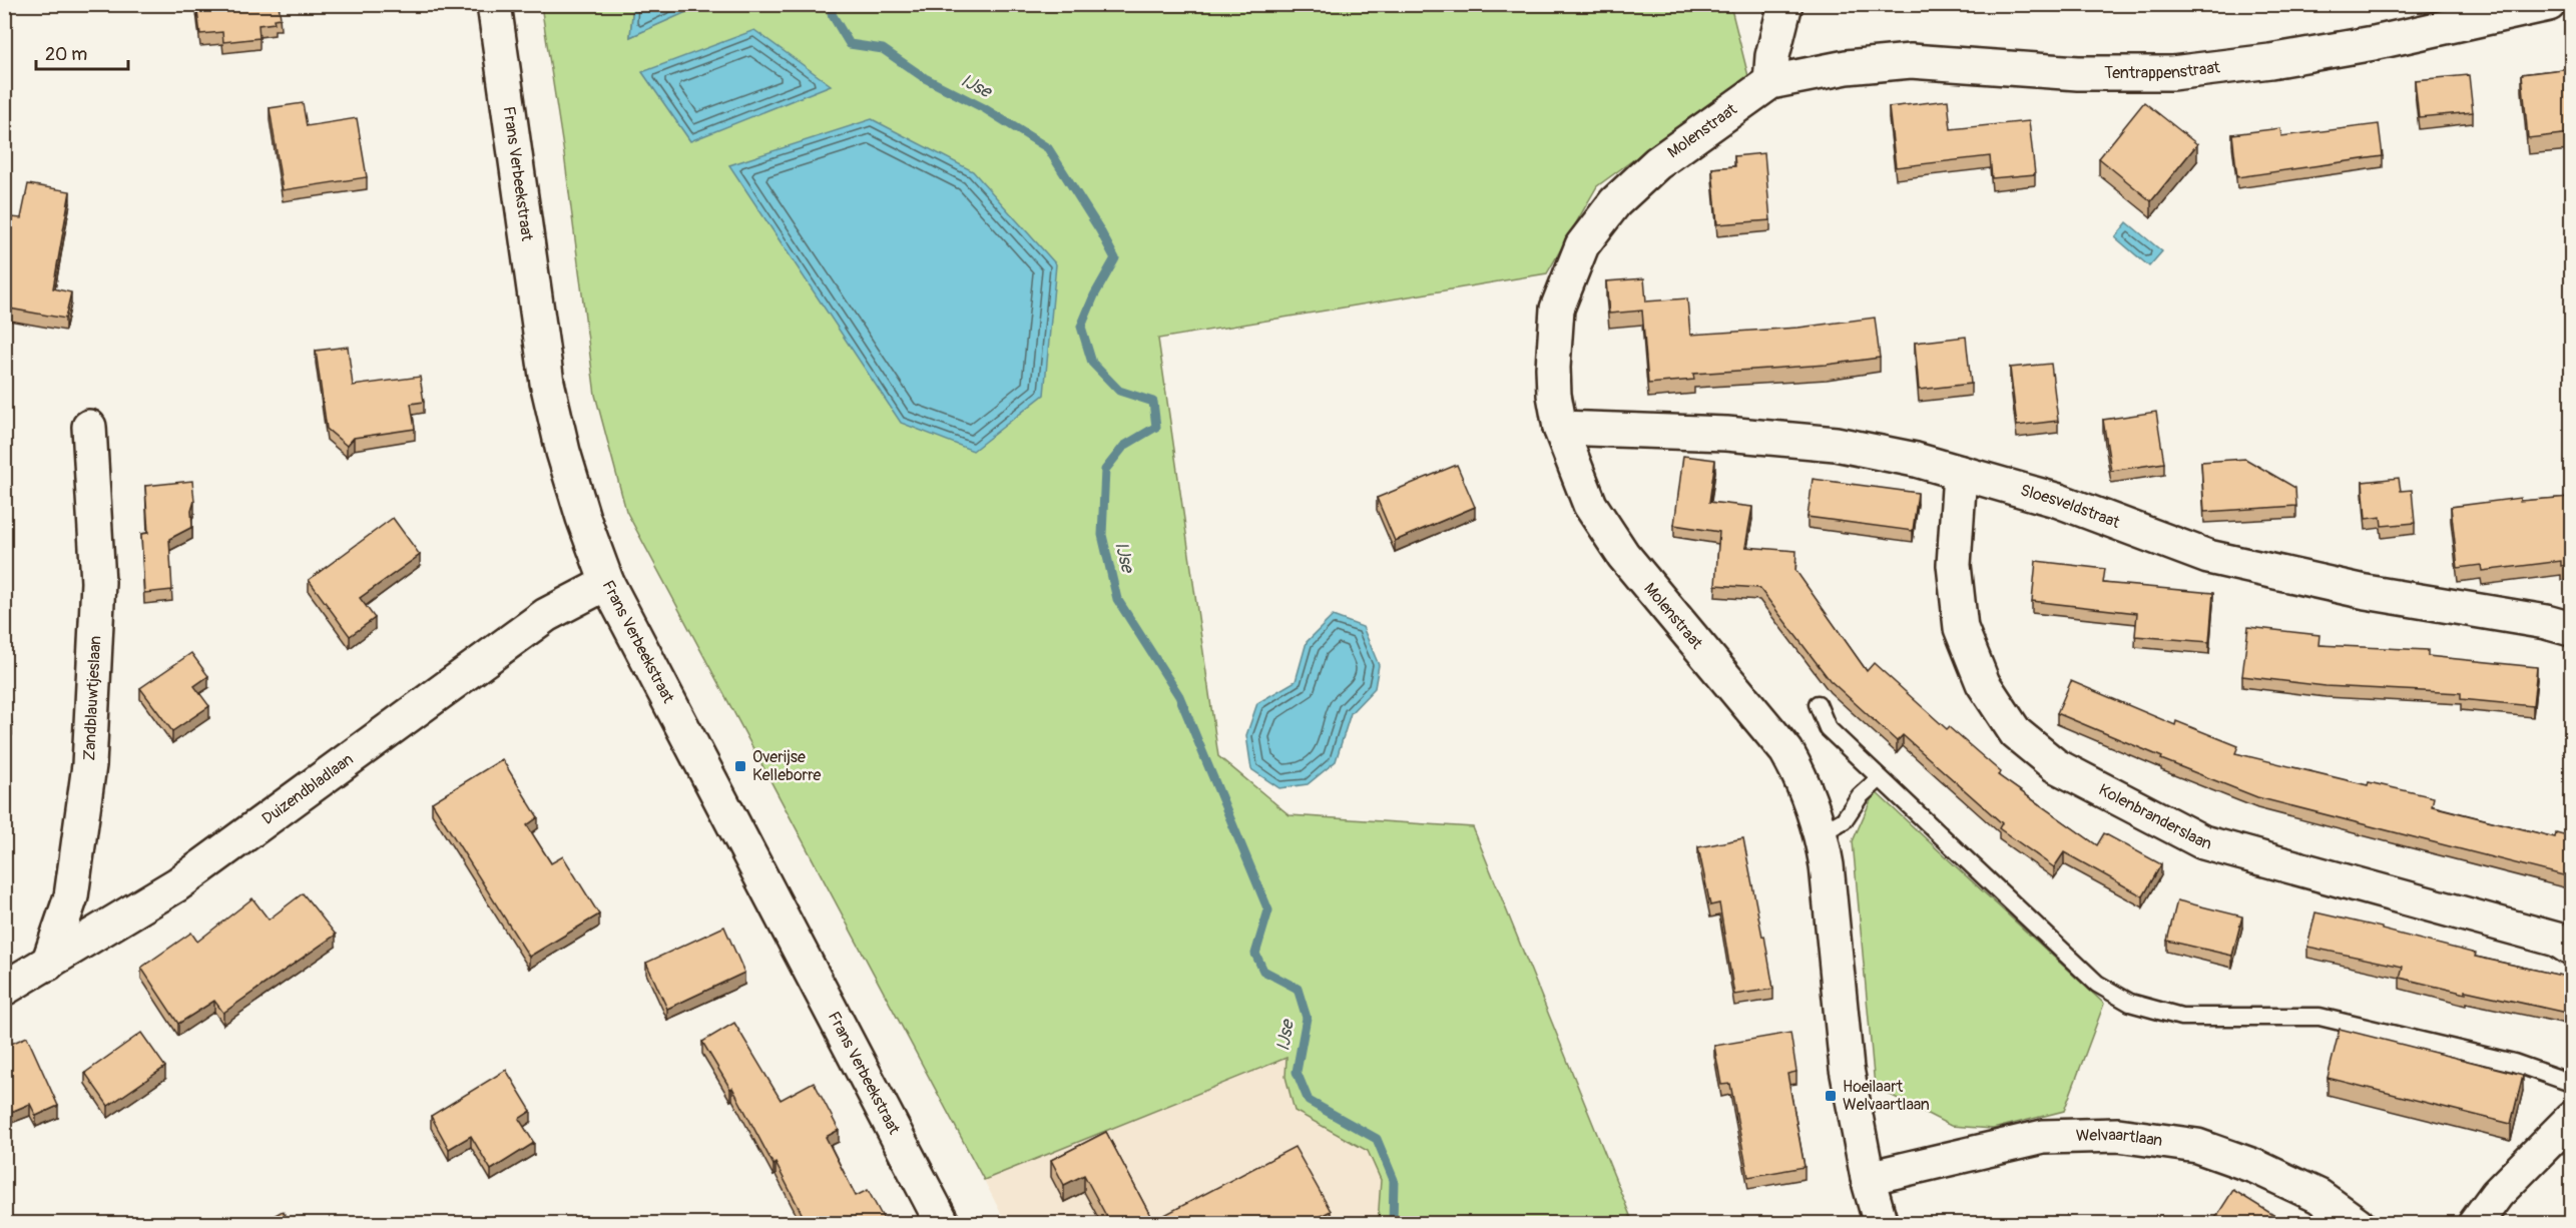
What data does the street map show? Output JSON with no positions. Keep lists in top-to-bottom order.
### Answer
{
  "streets": {
    "street": [
      "Tentrappenstraat",
      "Molenstraat",
      "Frans Verbeekstraat",
      "Sloesveldstraat",
      "Zandblauwtjeslaan",
      "Duizendbladlaan",
      "Kolenbranderslaan",
      "Welvaartlaan"
    ]
  },
  "crossings": [
    ["Tentrappenstraat", "Molenstraat"],
    ["Molenstraat", "Sloesveldstraat"],
    ["Molenstraat", "Welvaartlaan"],
    ["Frans Verbeekstraat", "Duizendbladlaan"],
    ["Sloesveldstraat", "Kolenbranderslaan"],
    ["Zandblauwtjeslaan", "Duizendbladlaan"]
  ],
  "water": ["IJse"],
  "places": {
    "transit": ["Overijse Kelleborre", "Hoeilaart Welvaartlaan"]
  },
  "scale_bar": "20 m"
}
